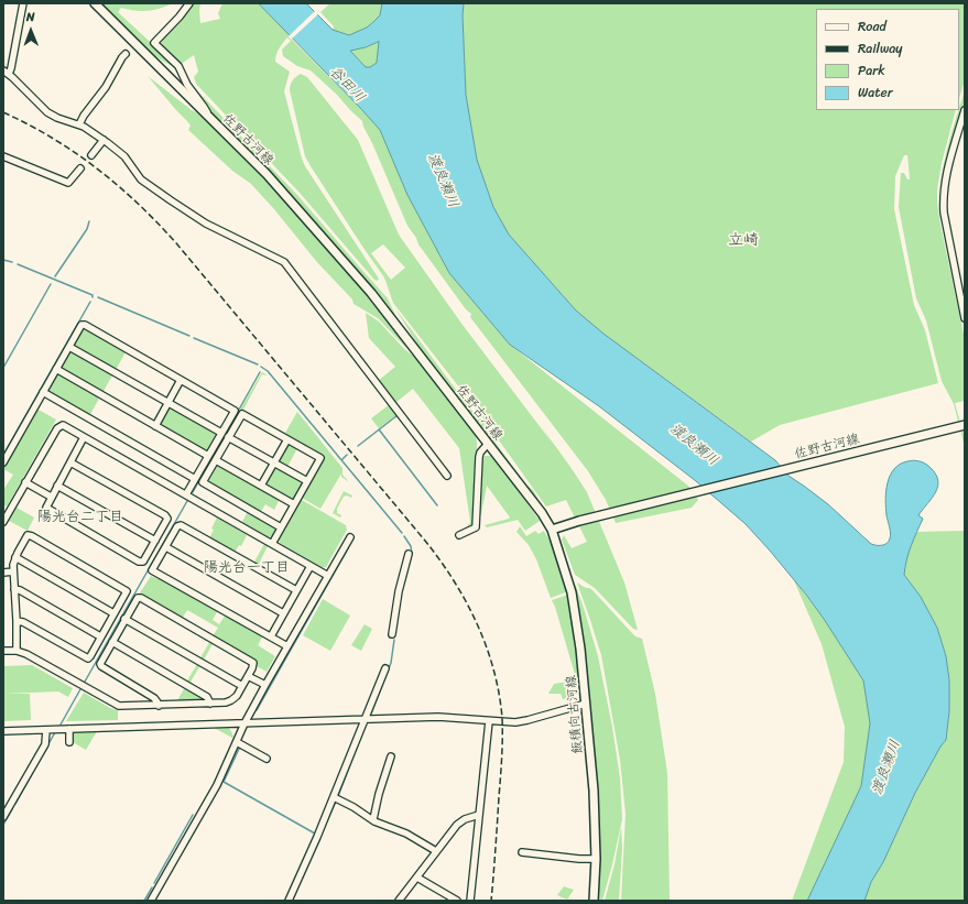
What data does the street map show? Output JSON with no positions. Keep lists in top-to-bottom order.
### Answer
{
  "streets": {
    "main road": ["佐野古河線", "飯積向古河線"]
  },
  "crossings": [
    ["佐野古河線", "飯積向古河線"]
  ],
  "districts": ["立崎", "陽光台二丁目", "陽光台一丁目"],
  "water": ["谷田川", "渡良瀬川"],
  "legend": [
    "Road",
    "Railway",
    "Park",
    "Water"
  ],
  "north": "top"
}
